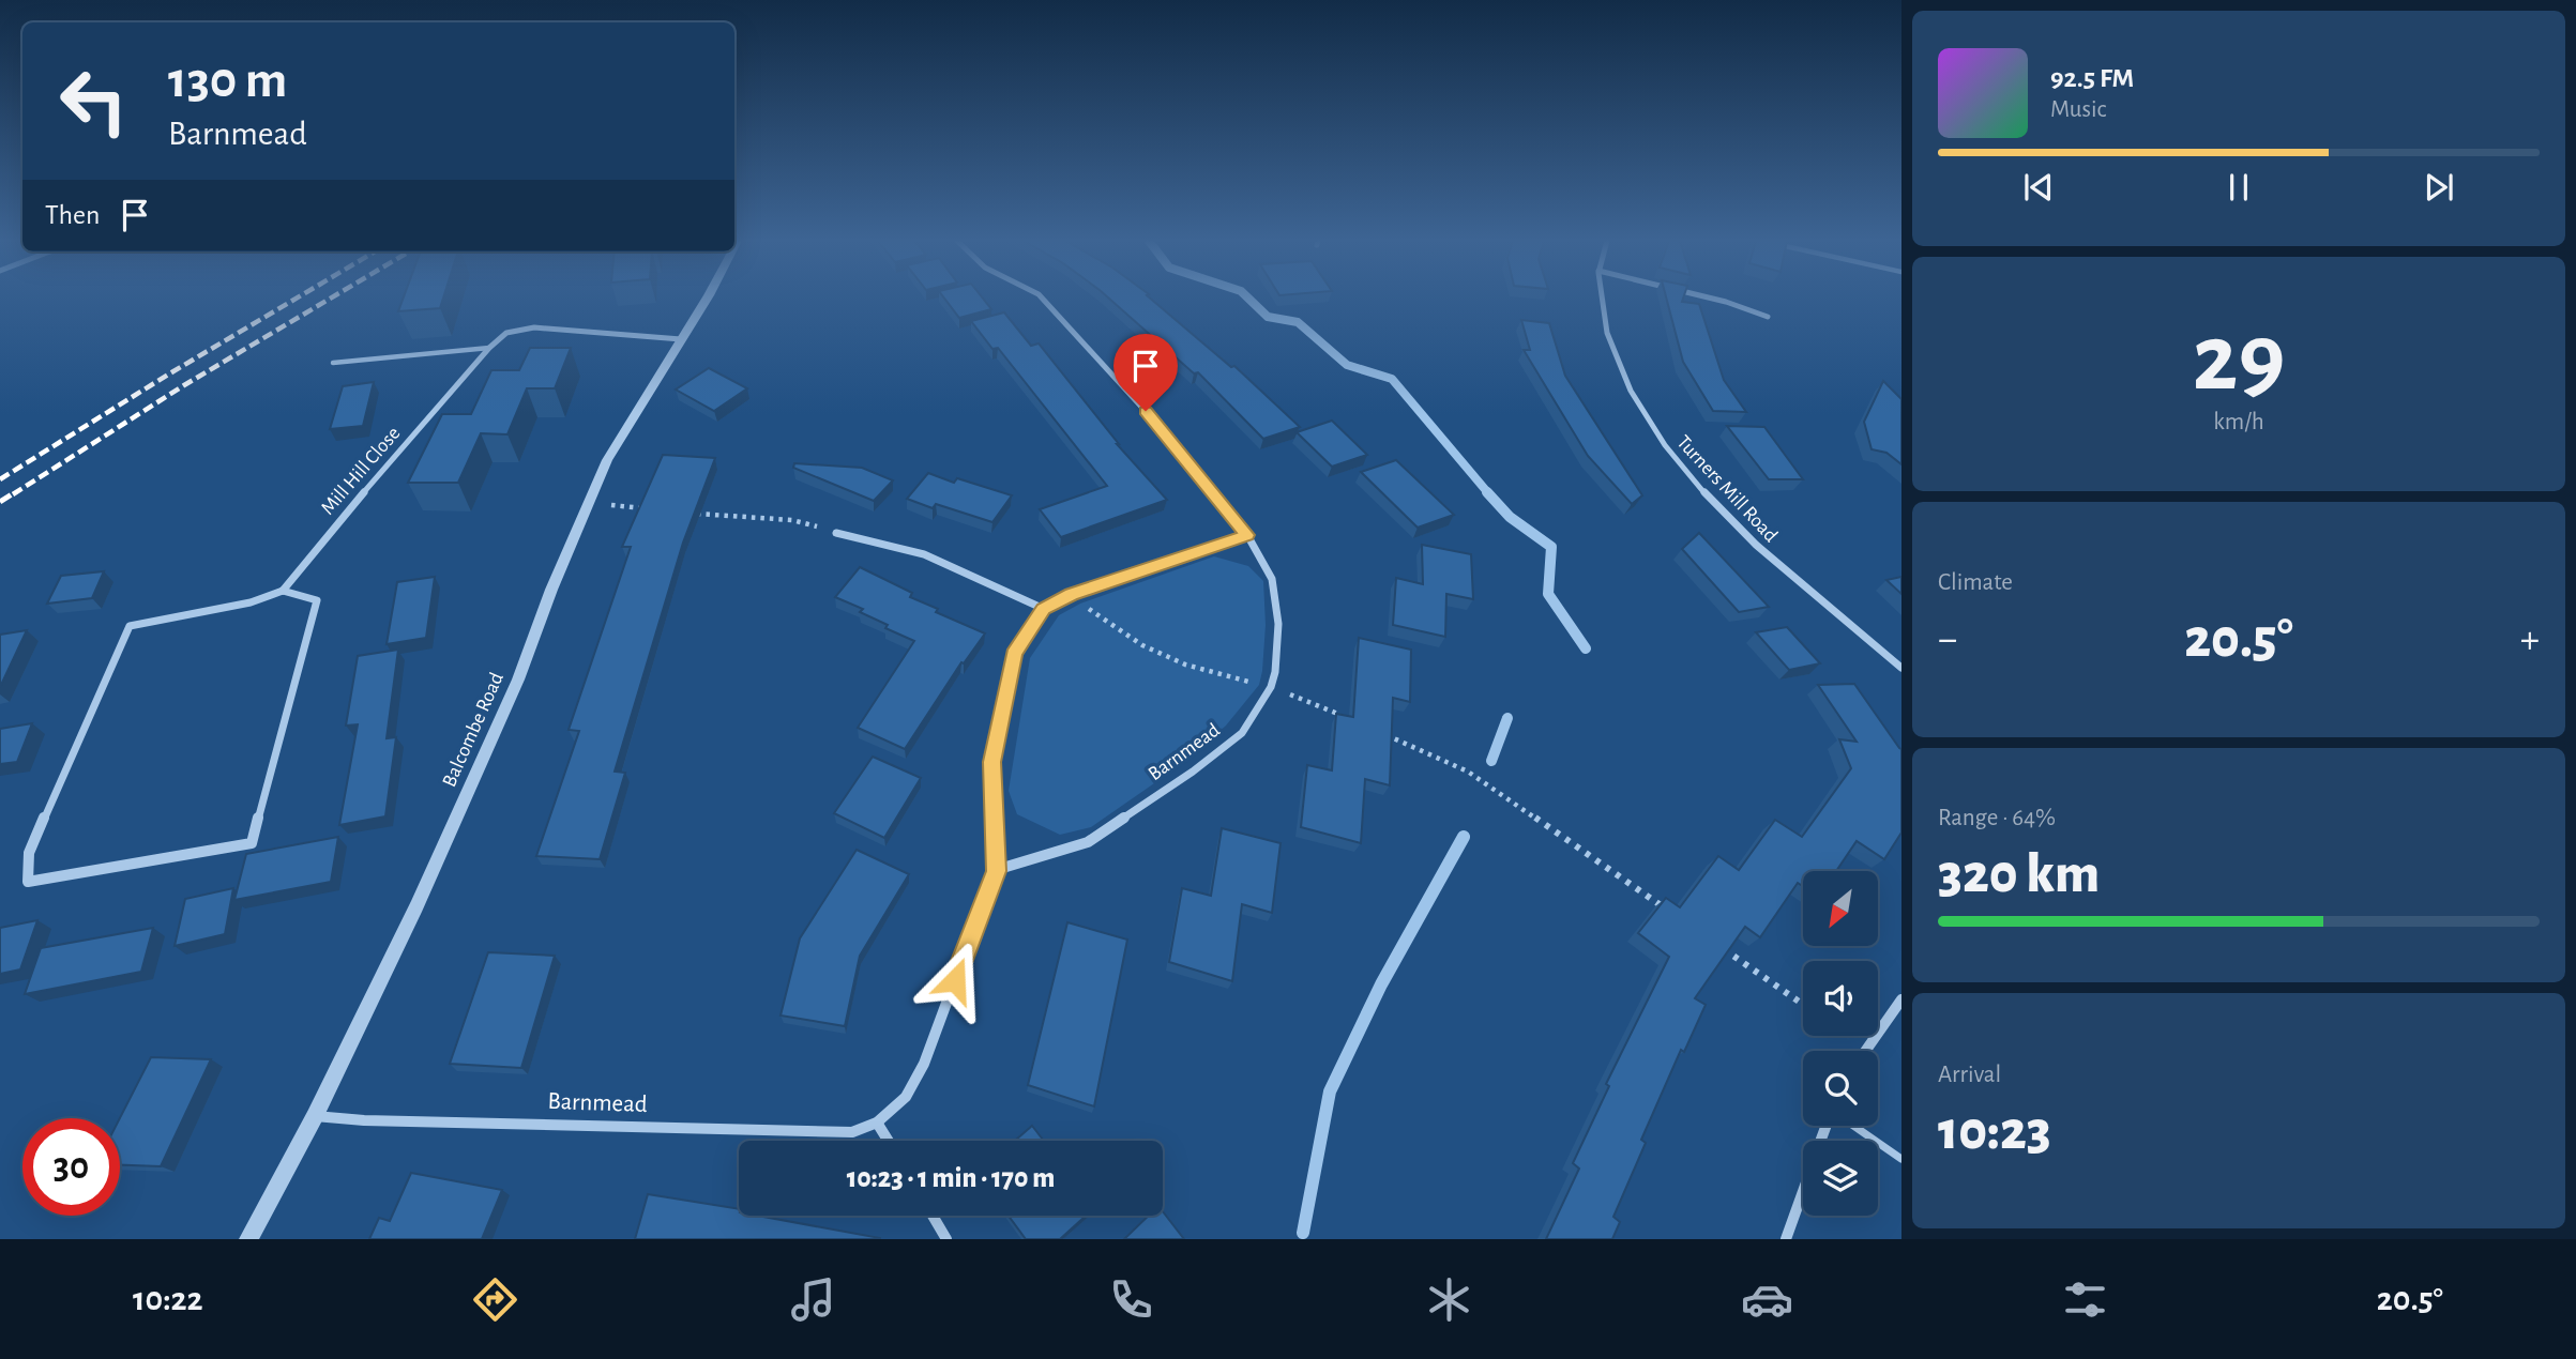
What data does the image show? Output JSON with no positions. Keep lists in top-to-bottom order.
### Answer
{
  "streets": {
    "street": [
      "Mill Hill Close",
      "Turners Mill Road",
      "Balcombe Road",
      "Barnmead"
    ]
  },
  "crossings": [
    ["Mill Hill Close", "Balcombe Road"],
    ["Balcombe Road", "Barnmead"]
  ],
  "north": "bottom left",
  "page": {
    "turn": ["130 m", "Barnmead"],
    "song": ["92.5 FM", "Music"],
    "then": "Then",
    "tile": [
      ["29", "km/h"],
      "Climate",
      ["Range · 64%", "320 km"],
      ["Arrival", "10:23"]
    ],
    "heat": ["−", "20.5°", "+"],
    "limit": "30",
    "trip": "10:23 · 1 min · 170 m",
    "tabs": ["10:22", "20.5°"]
  }
}
